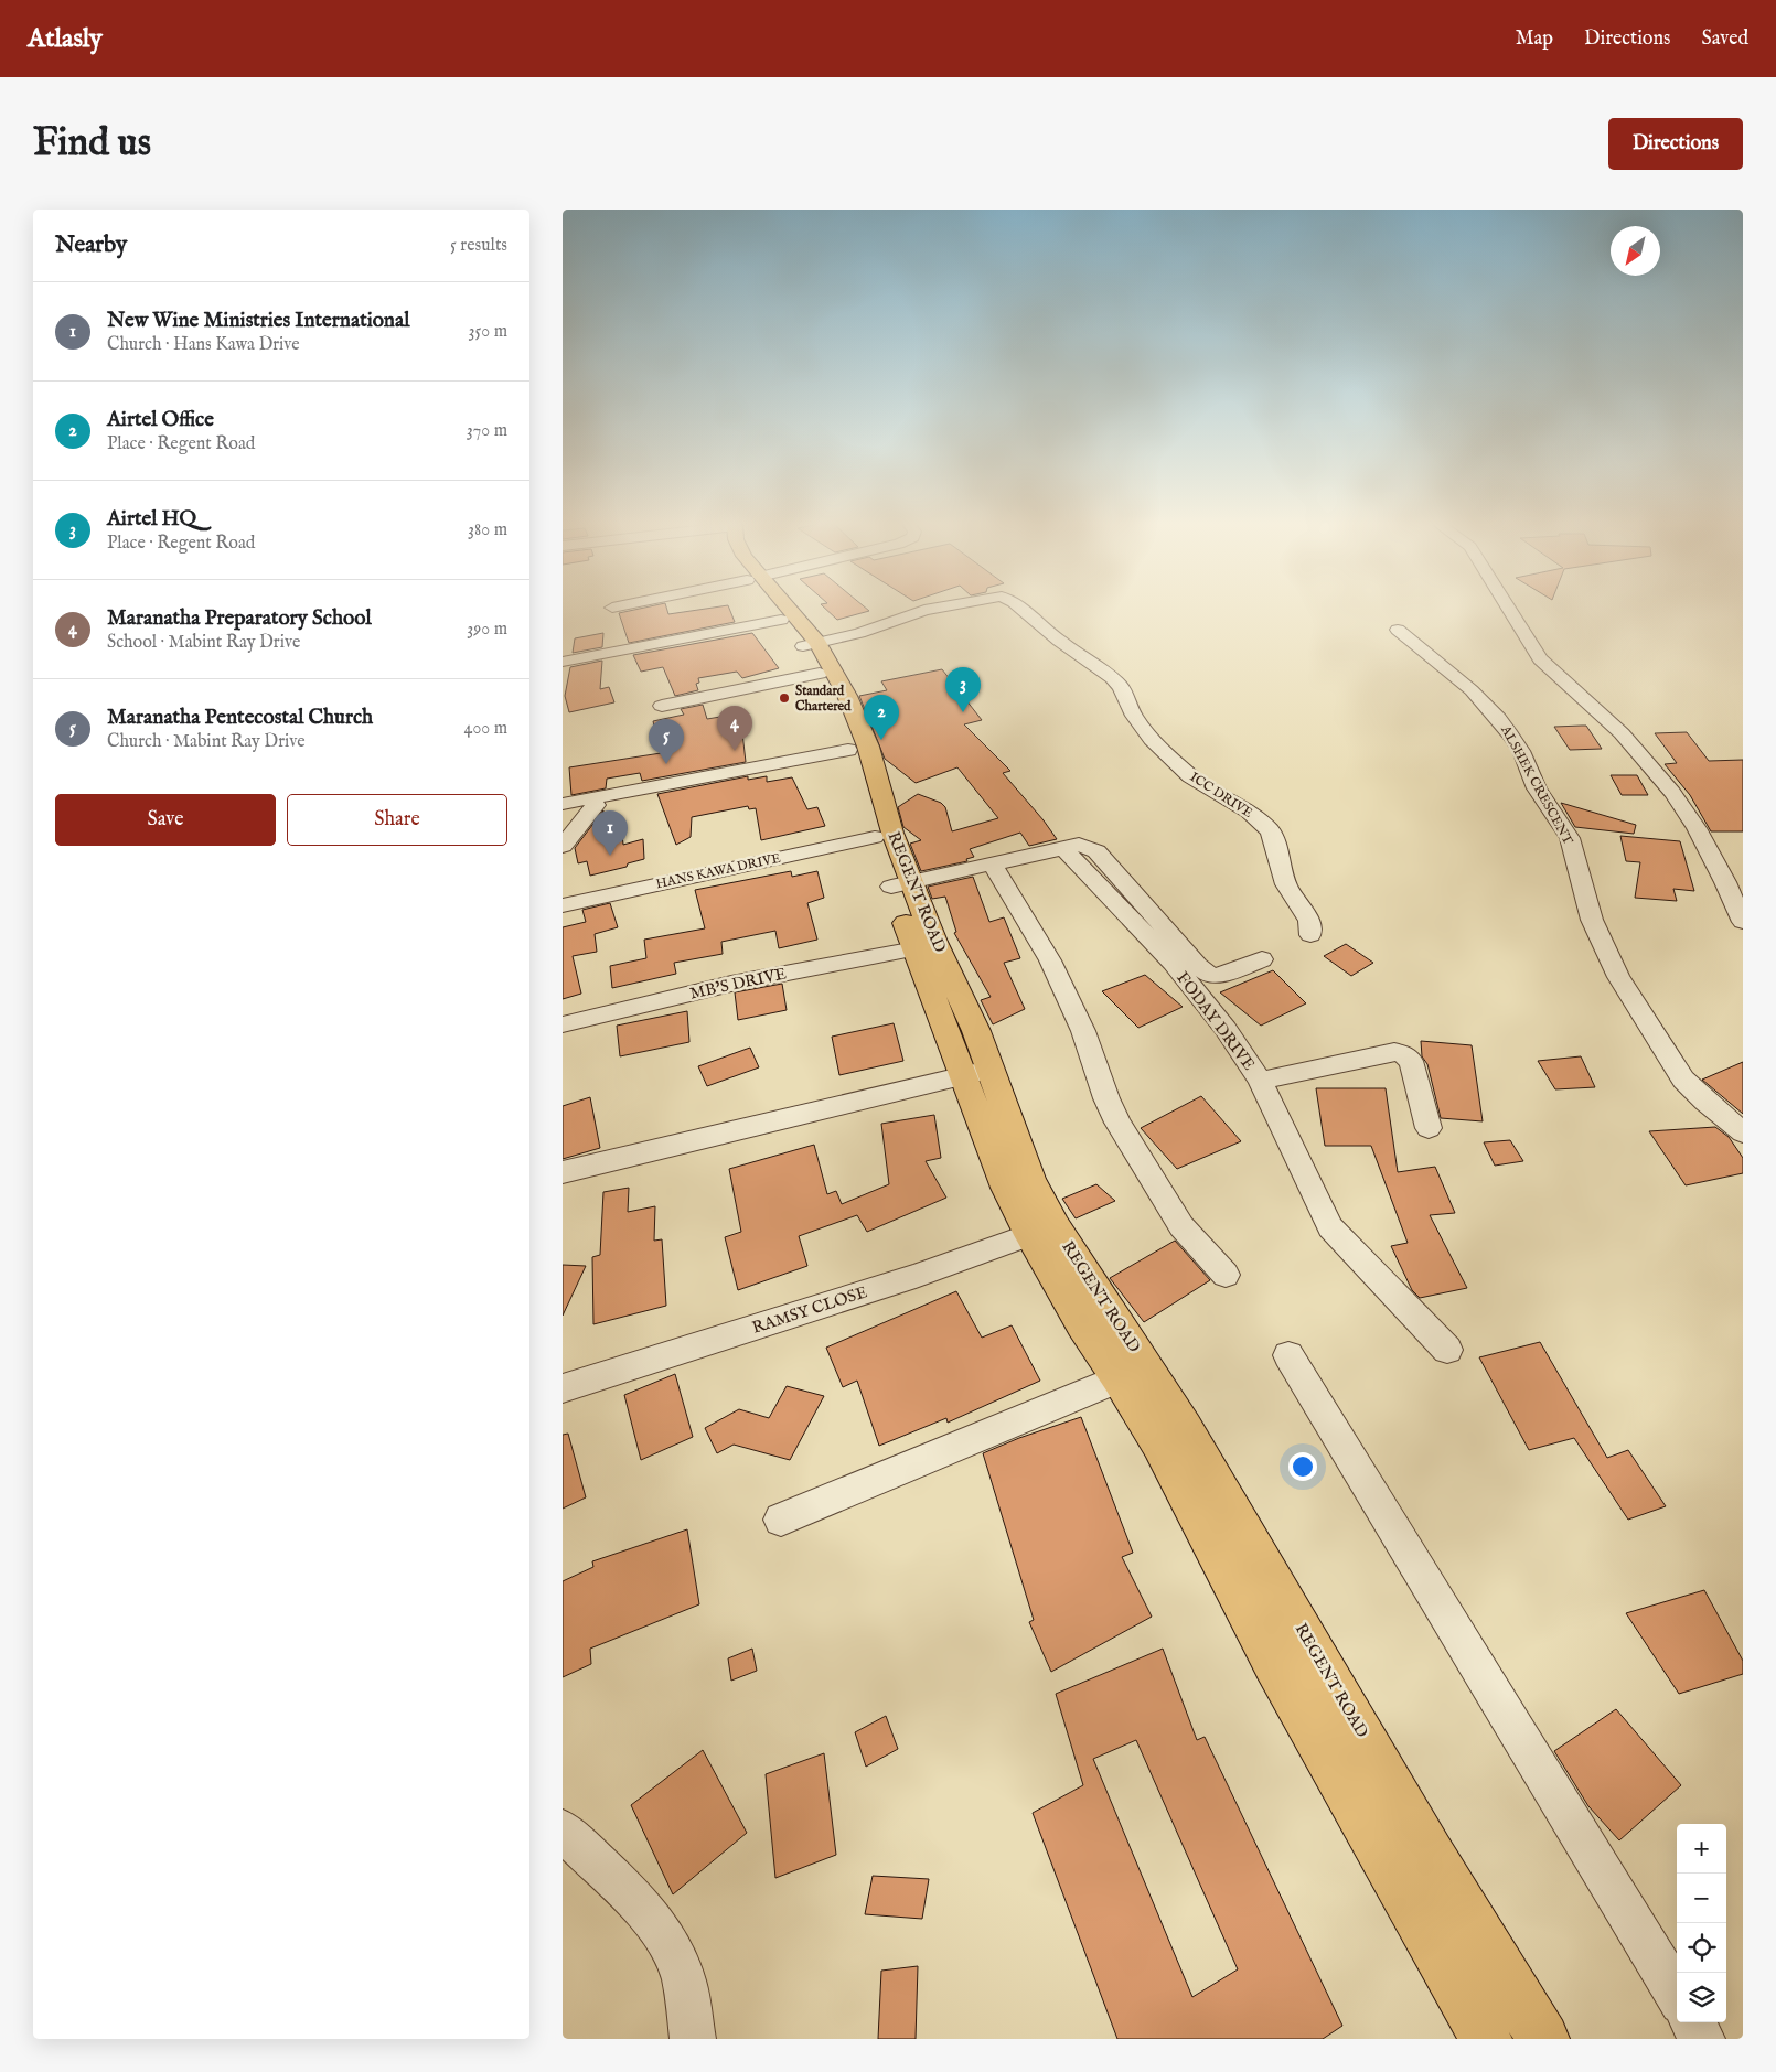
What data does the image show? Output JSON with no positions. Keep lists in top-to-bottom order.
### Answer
{
  "streets": {
    "main road": ["REGENT ROAD"],
    "street": [
      "ALSHEK CRESCENT",
      "ICC DRIVE",
      "HANS KAWA DRIVE",
      "MB'S DRIVE",
      "FODAY DRIVE",
      "RAMSY CLOSE"
    ]
  },
  "crossings": [
    ["ICC DRIVE", "REGENT ROAD"],
    ["HANS KAWA DRIVE", "REGENT ROAD"],
    ["REGENT ROAD", "MB'S DRIVE"],
    ["REGENT ROAD", "RAMSY CLOSE"]
  ],
  "places": ["Standard Chartered"],
  "north": "bottom left",
  "page": {
    "header": "Atlasly",
    "nav": ["Map", "Directions", "Saved"],
    "buttons": [
      "Directions",
      ["Save", "Share"]
    ],
    "title": "Find us",
    "heading": ["Nearby", "5 results"],
    "list": [
      {
        "mark": "1",
        "name": "New Wine Ministries International",
        "note": "Church · Hans Kawa Drive",
        "value": "350 m"
      },
      {
        "mark": "2",
        "name": "Airtel Office",
        "note": "Place · Regent Road",
        "value": "370 m"
      },
      {
        "mark": "3",
        "name": "Airtel HQ",
        "note": "Place · Regent Road",
        "value": "380 m"
      },
      {
        "mark": "4",
        "name": "Maranatha Preparatory School",
        "note": "School · Mabint Ray Drive",
        "value": "390 m"
      },
      {
        "mark": "5",
        "name": "Maranatha Pentecostal Church",
        "note": "Church · Mabint Ray Drive",
        "value": "400 m"
      }
    ],
    "pins": [
      "3",
      "2",
      "4",
      "5",
      "1"
    ],
    "map_buttons": ["+", "−"]
  }
}
